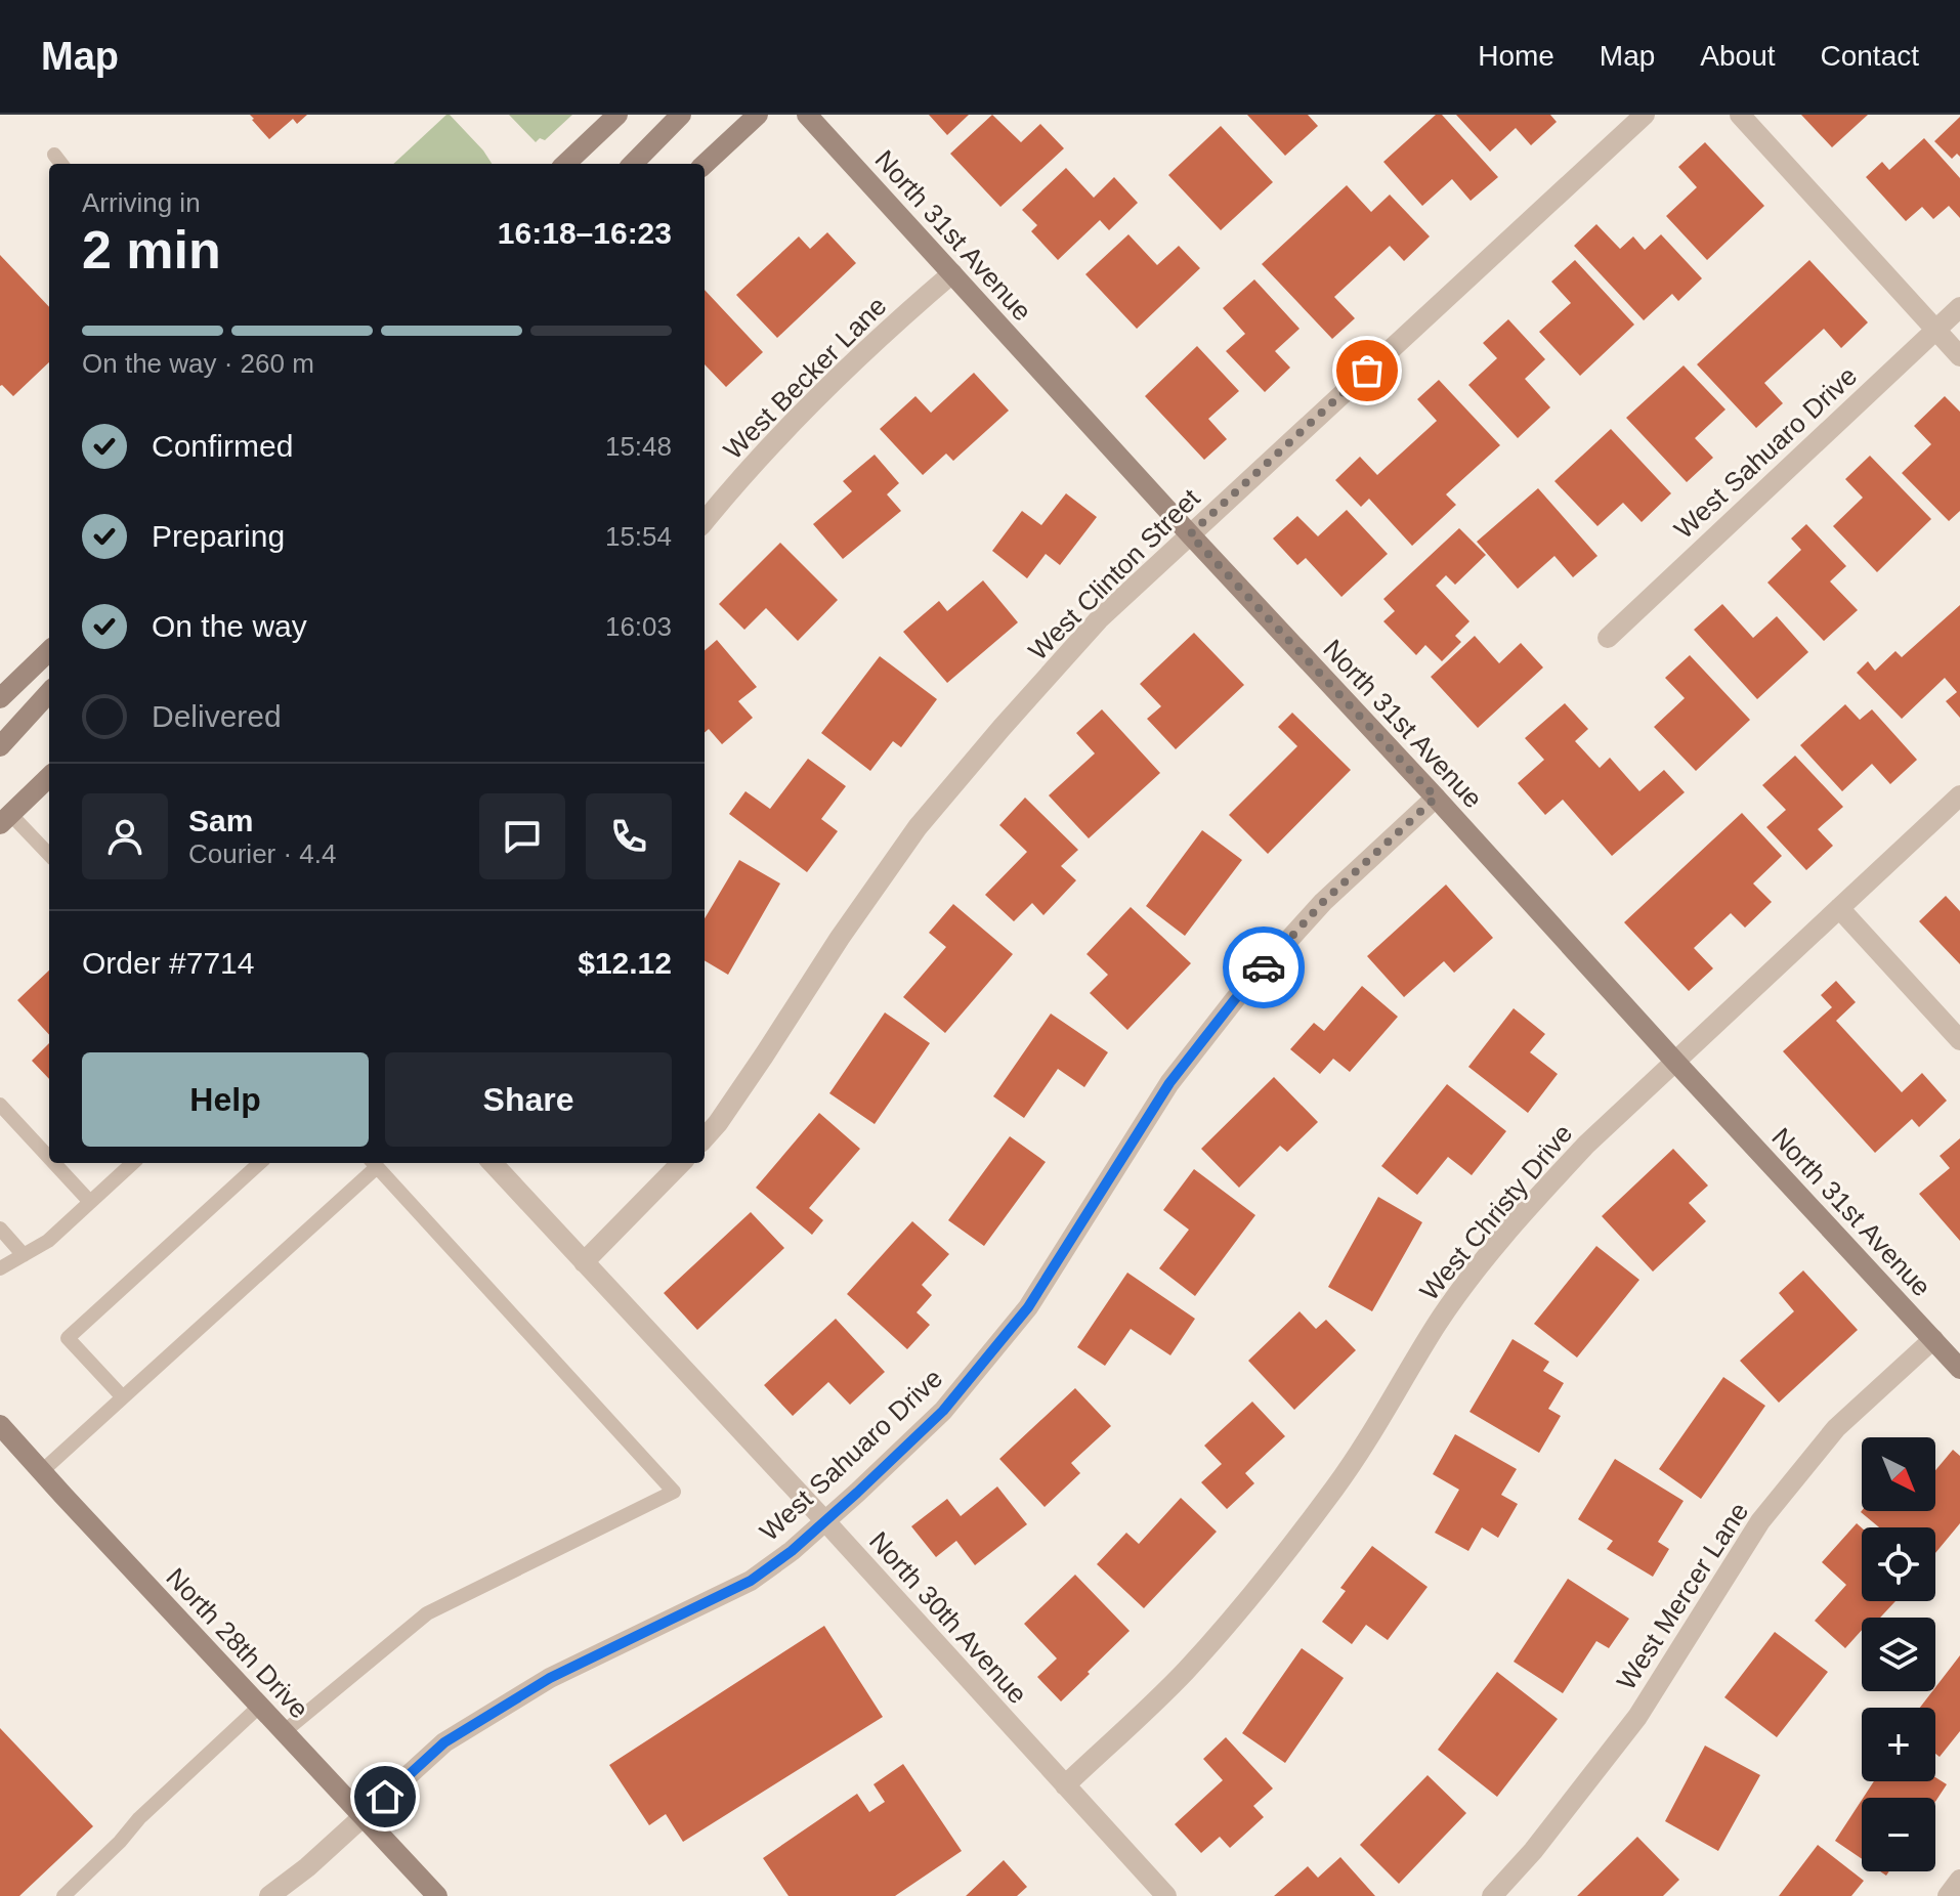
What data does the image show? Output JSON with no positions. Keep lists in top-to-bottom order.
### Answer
{
  "streets": {
    "street": [
      "North 31st Avenue",
      "West Becker Lane",
      "West Sahuaro Drive",
      "West Clinton Street",
      "West Christy Drive",
      "West Mercer Lane",
      "North 30th Avenue",
      "North 28th Drive"
    ]
  },
  "crossings": [
    ["North 31st Avenue", "West Becker Lane"],
    ["North 31st Avenue", "West Sahuaro Drive"],
    ["North 31st Avenue", "West Clinton Street"],
    ["North 31st Avenue", "West Christy Drive"],
    ["North 31st Avenue", "West Mercer Lane"],
    ["West Sahuaro Drive", "North 30th Avenue"],
    ["West Sahuaro Drive", "North 28th Drive"],
    ["West Christy Drive", "North 30th Avenue"]
  ],
  "north": "bottom right",
  "page": {
    "header": "Map",
    "nav": [
      "Home",
      "Map",
      "About",
      "Contact"
    ],
    "heading": ["2 min", "Arriving in", "16:18–16:23"],
    "panel": [
      "Sam",
      "Courier · 4.4",
      "Order #7714",
      "$12.12"
    ],
    "bar": "On the way · 260 m",
    "list": [
      ["Confirmed", "15:48"],
      ["Preparing", "15:54"],
      ["On the way", "16:03"],
      "Delivered"
    ],
    "buttons": ["Help", "Share"],
    "map_buttons": ["+", "−"]
  }
}
